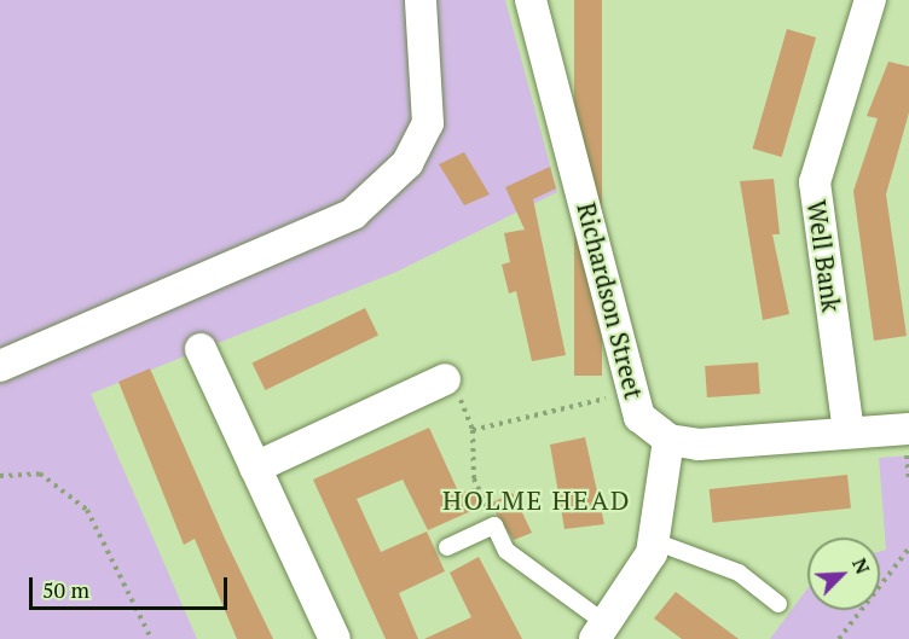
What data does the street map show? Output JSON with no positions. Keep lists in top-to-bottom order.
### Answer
{
  "streets": {
    "street": ["Well Bank", "Richardson Street"]
  },
  "districts": ["HOLME HEAD"],
  "scale_bar": "50 m",
  "north": "top right"
}
